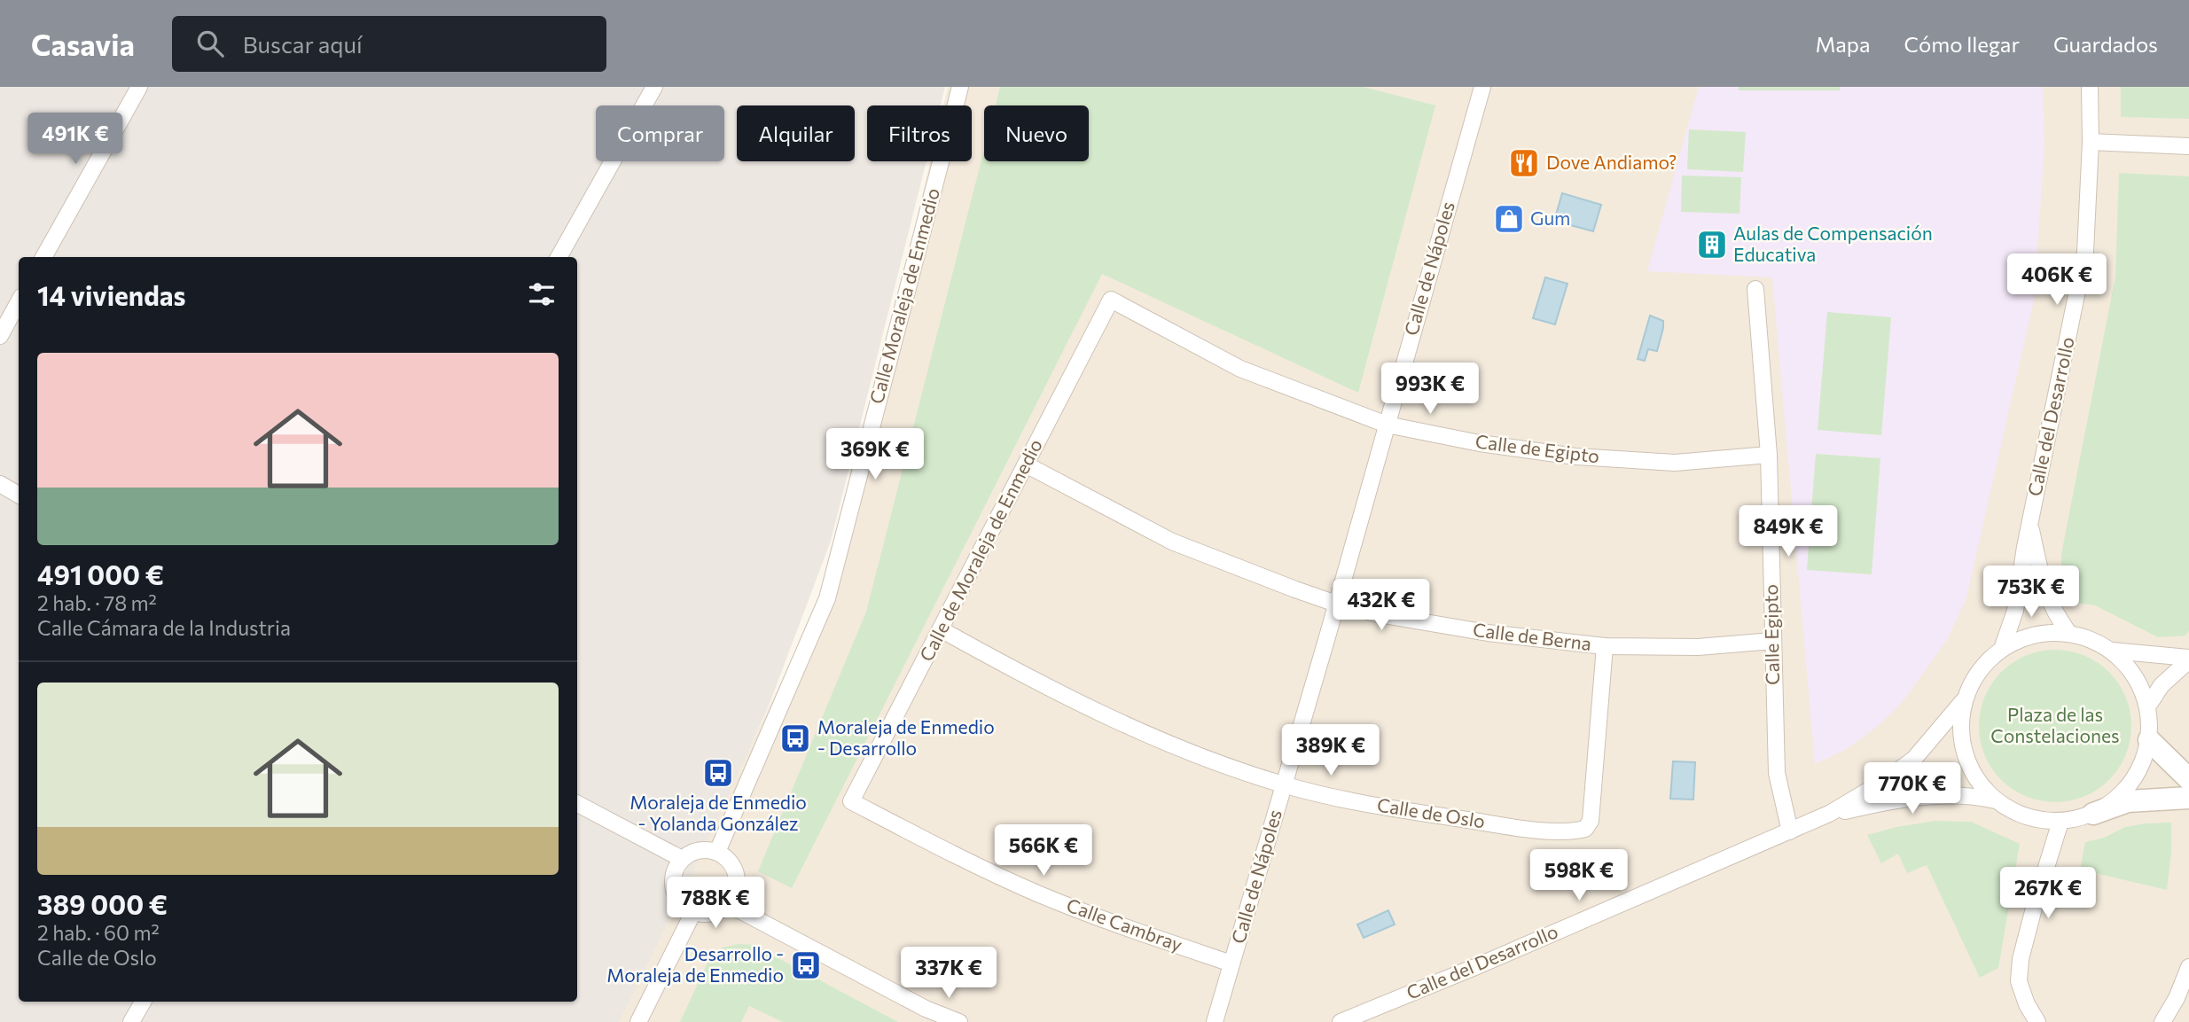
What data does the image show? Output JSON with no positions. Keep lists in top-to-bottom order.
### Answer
{
  "streets": {
    "street": [
      "Calle de Nápoles",
      "Calle Moraleja de Enmedio",
      "Calle del Desarrollo",
      "Calle de Egipto",
      "Calle de Moraleja de Enmedio",
      "Calle Egipto",
      "Calle de Berna",
      "Calle de Oslo",
      "Calle Cambray"
    ]
  },
  "crossings": [
    ["Calle de Nápoles", "Calle de Egipto"],
    ["Calle de Nápoles", "Calle de Berna"],
    ["Calle de Nápoles", "Calle de Oslo"],
    ["Calle de Nápoles", "Calle Cambray"],
    ["Calle del Desarrollo", "Calle Egipto"],
    ["Calle de Egipto", "Calle de Moraleja de Enmedio"],
    ["Calle de Egipto", "Calle Egipto"],
    ["Calle de Moraleja de Enmedio", "Calle de Berna"],
    ["Calle de Moraleja de Enmedio", "Calle de Oslo"],
    ["Calle de Moraleja de Enmedio", "Calle Cambray"],
    ["Calle Egipto", "Calle de Berna"],
    ["Calle de Berna", "Calle de Oslo"]
  ],
  "parks": ["Plaza de las Constelaciones"],
  "places": {
    "restaurant": ["Dove Andiamo?"],
    "shop": ["Gum"],
    "building": ["Aulas de Compensación Educativa"],
    "bus stop": ["Moraleja de Enmedio - Desarrollo", "Moraleja de Enmedio - Yolanda González", "Desarrollo - Moraleja de Enmedio"]
  },
  "page": {
    "header": "Casavia",
    "search": "Buscar aquí",
    "nav": ["Mapa", "Cómo llegar", "Guardados"],
    "chip": [
      "Comprar",
      "Alquilar",
      "Filtros",
      "Nuevo"
    ],
    "price": [
      "491K €",
      "406K €",
      "993K €",
      "369K €",
      "849K €",
      "753K €",
      "432K €",
      "389K €",
      "770K €",
      "566K €",
      "598K €",
      "267K €",
      "788K €",
      "337K €"
    ],
    "heading": "14 viviendas",
    "list": [
      {
        "name": "491 000 €",
        "note": "2 hab. · 78 m² · Calle Cámara de la Industria"
      },
      {
        "name": "389 000 €",
        "note": "2 hab. · 60 m² · Calle de Oslo"
      }
    ]
  }
}
